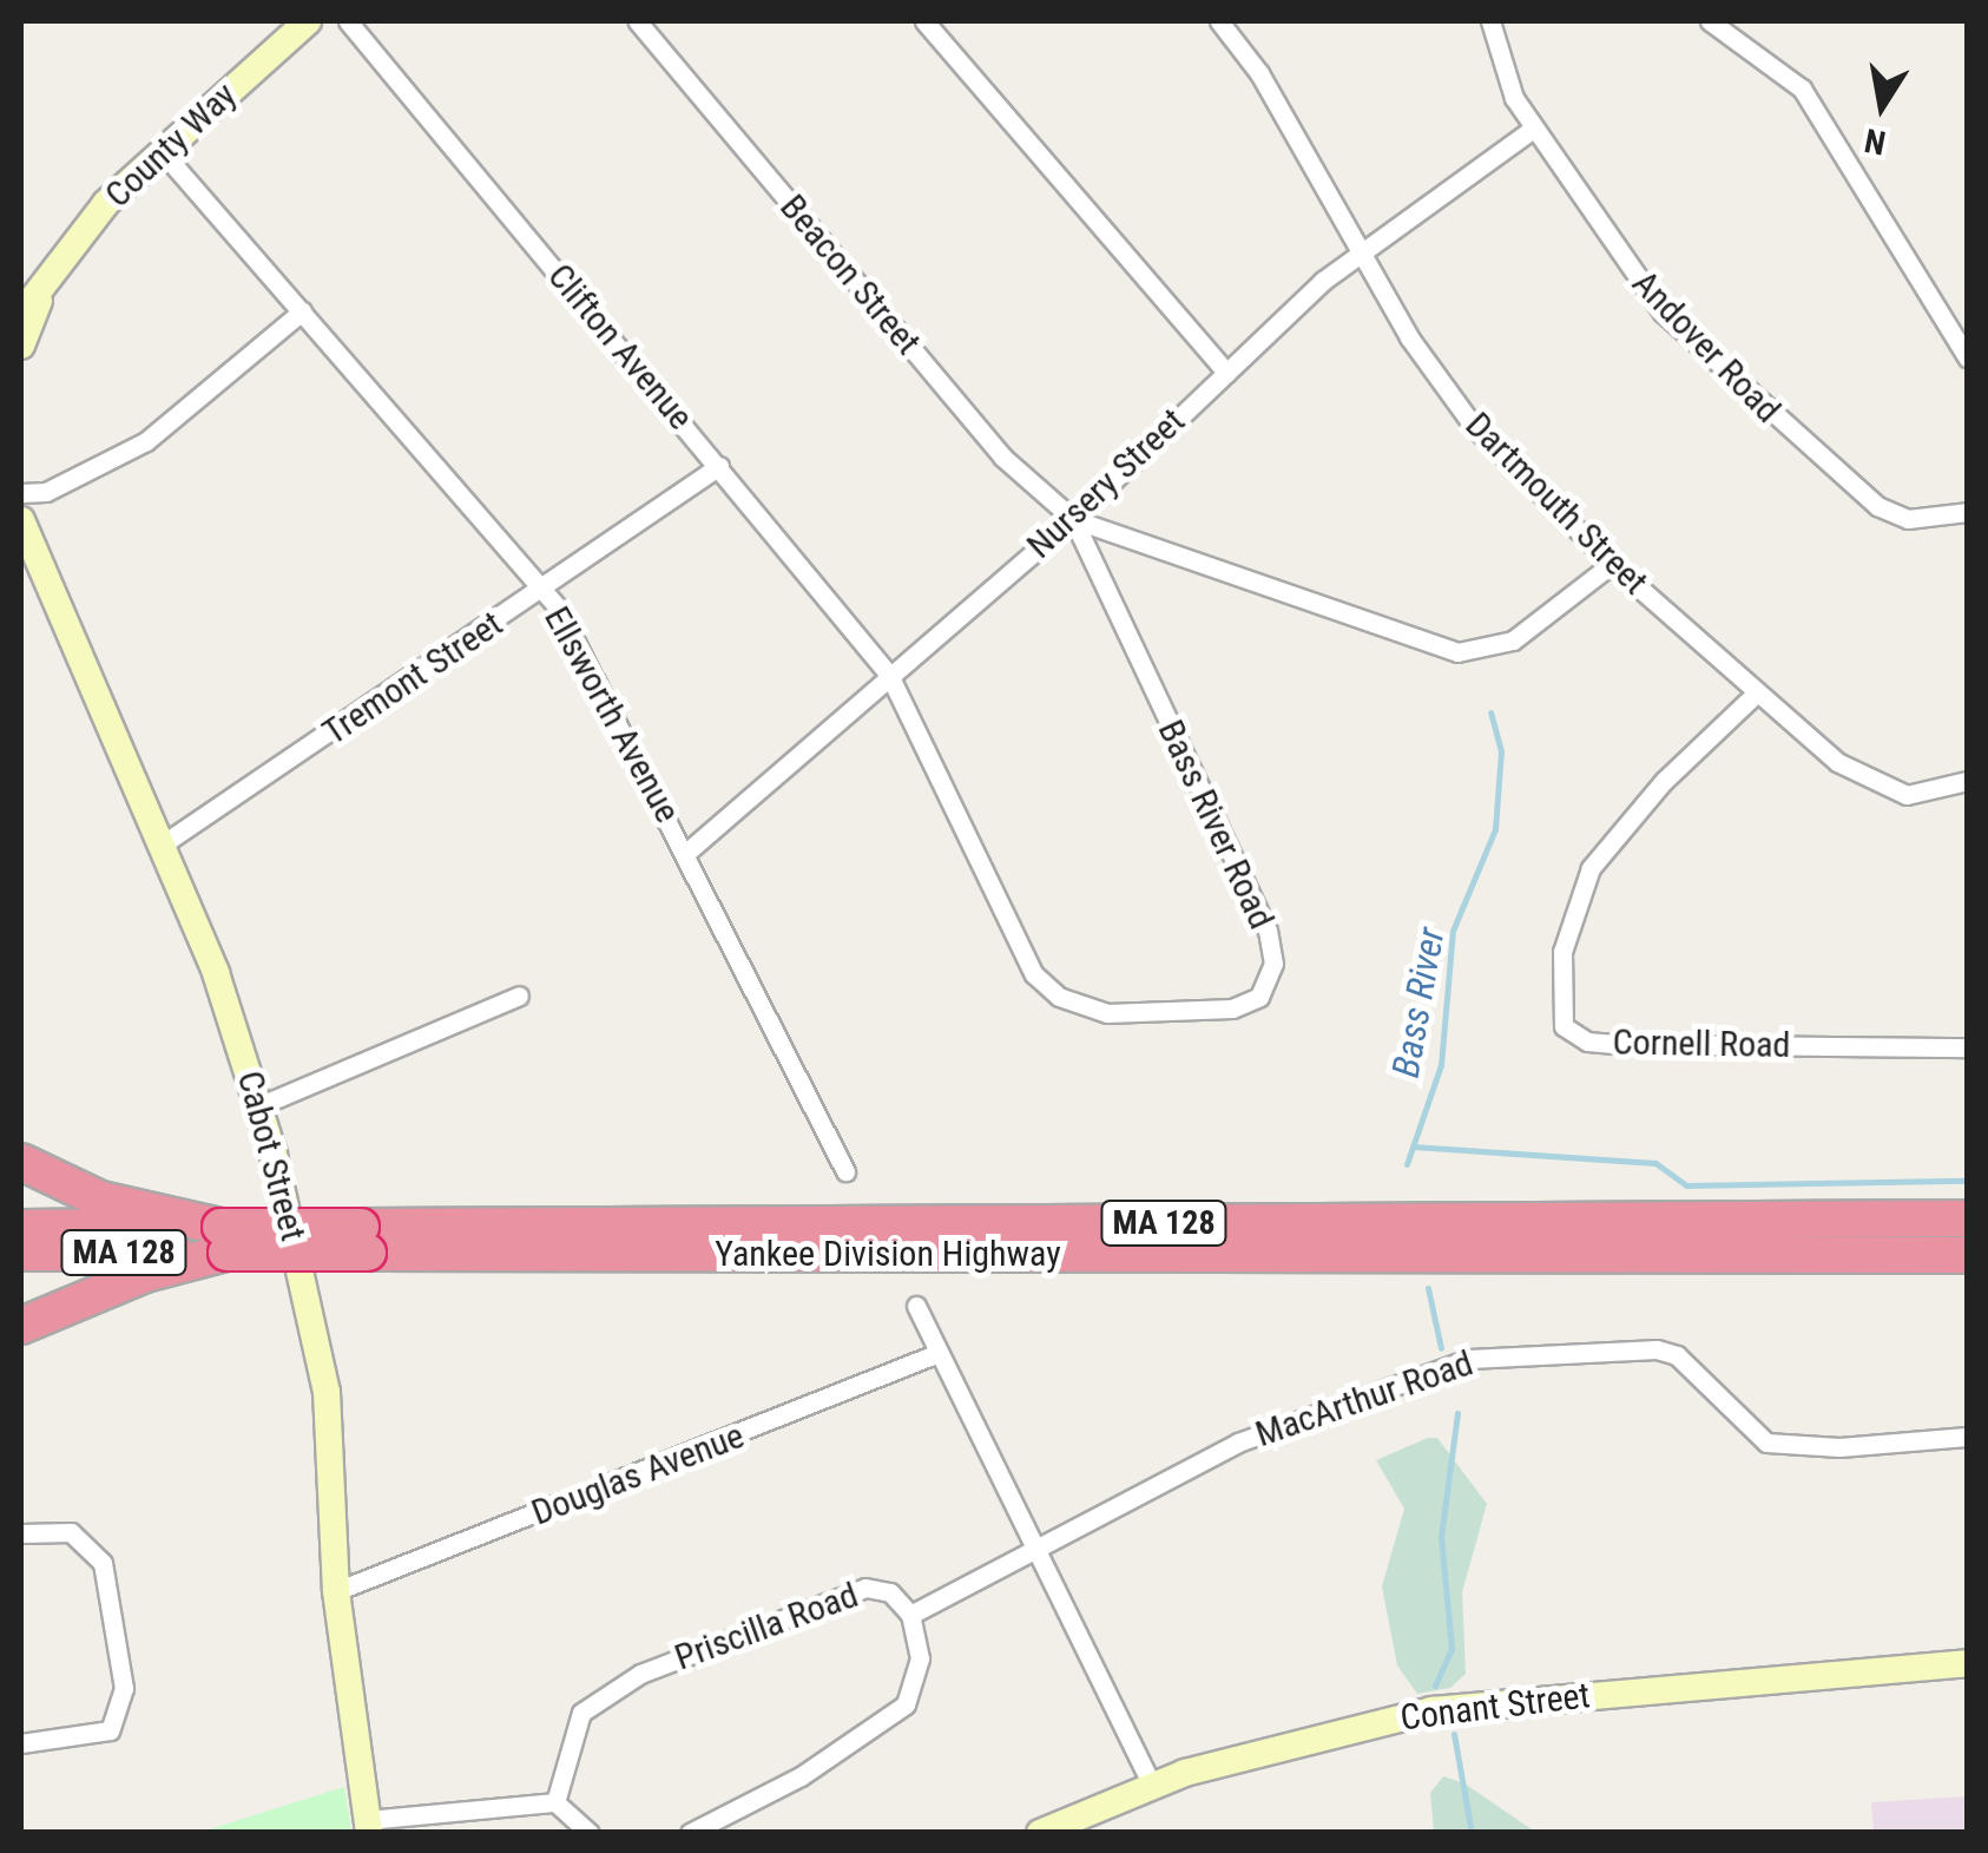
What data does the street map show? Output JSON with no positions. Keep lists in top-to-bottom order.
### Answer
{
  "streets": {
    "highway": ["MA 128", "Yankee Division Highway"],
    "main road": ["County Way", "Cabot Street", "Conant Street"],
    "street": [
      "Beacon Street",
      "Clifton Avenue",
      "Andover Road",
      "Nursery Street",
      "Dartmouth Street",
      "Tremont Street",
      "Ellsworth Avenue",
      "Bass River Road",
      "Cornell Road",
      "MacArthur Road",
      "Douglas Avenue",
      "Priscilla Road"
    ]
  },
  "crossings": [
    ["County Way", "Ellsworth Avenue"],
    ["Beacon Street", "Nursery Street"],
    ["Beacon Street", "Bass River Road"],
    ["Clifton Avenue", "Nursery Street"],
    ["Clifton Avenue", "Tremont Street"],
    ["Clifton Avenue", "Bass River Road"],
    ["Andover Road", "Nursery Street"],
    ["Nursery Street", "Dartmouth Street"],
    ["Nursery Street", "Ellsworth Avenue"],
    ["Nursery Street", "Bass River Road"],
    ["Dartmouth Street", "Cornell Road"],
    ["Tremont Street", "Ellsworth Avenue"],
    ["Tremont Street", "Cabot Street"],
    ["Cabot Street", "Douglas Avenue"],
    ["MacArthur Road", "Priscilla Road"]
  ],
  "water": ["Bass River"],
  "north": "bottom"
}
